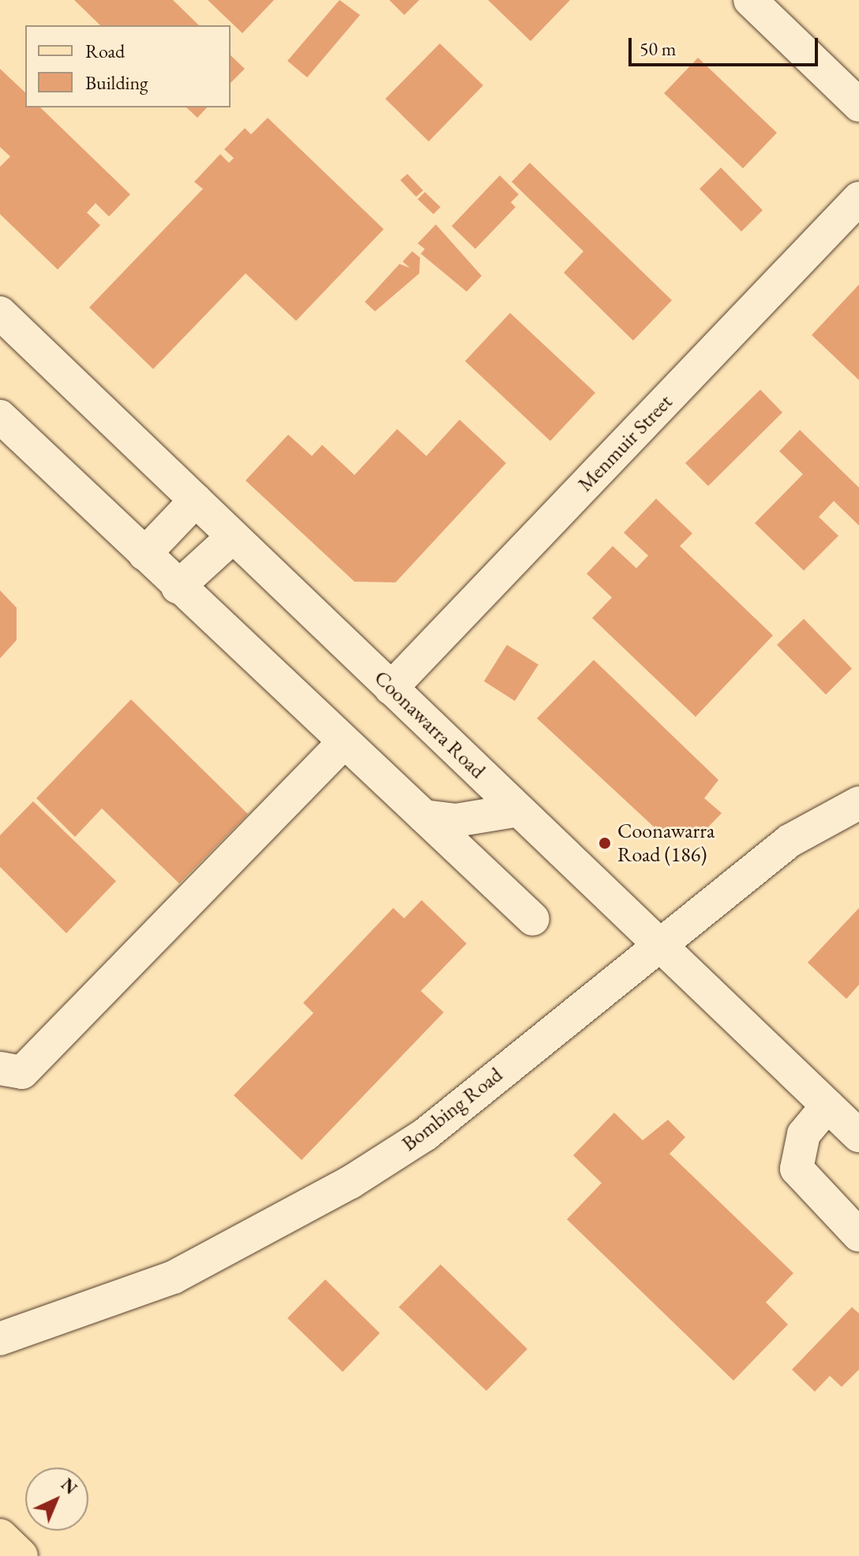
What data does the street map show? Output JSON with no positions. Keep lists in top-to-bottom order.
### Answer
{
  "streets": {
    "street": ["Menmuir Street", "Coonawarra Road", "Bombing Road"]
  },
  "crossings": [
    ["Menmuir Street", "Coonawarra Road"],
    ["Coonawarra Road", "Bombing Road"]
  ],
  "places": ["Coonawarra Road (186)"],
  "legend": ["Road", "Building"],
  "scale_bar": "50 m",
  "north": "top right"
}
